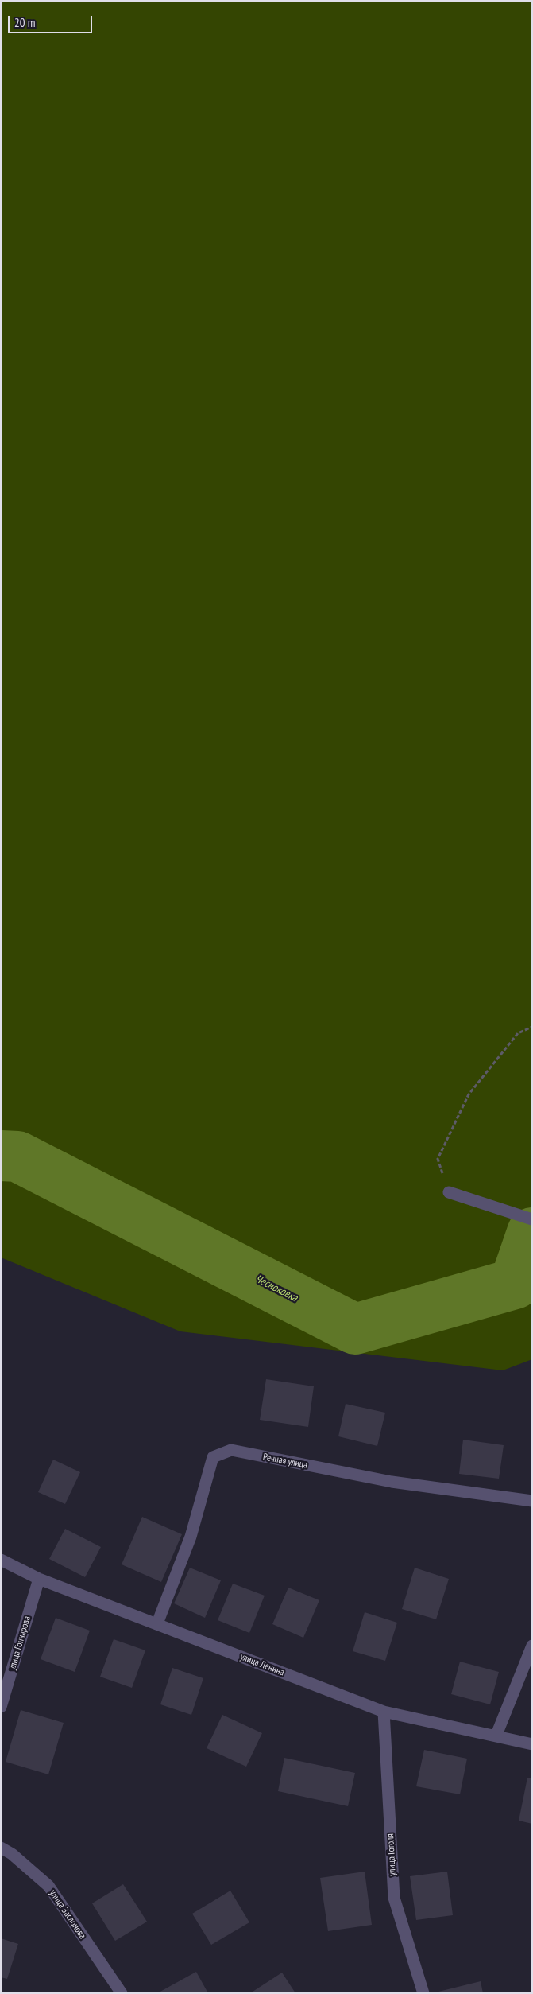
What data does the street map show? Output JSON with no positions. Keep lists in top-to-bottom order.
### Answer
{
  "streets": {
    "street": [
      "Речная улица",
      "улица Гончарова",
      "улица Ленина",
      "улица Гоголя",
      "улица Заслонова"
    ]
  },
  "crossings": [
    ["Речная улица", "улица Ленина"],
    ["улица Гончарова", "улица Ленина"],
    ["улица Ленина", "улица Гоголя"]
  ],
  "water": ["Чесноковка"],
  "scale_bar": "20 m"
}
